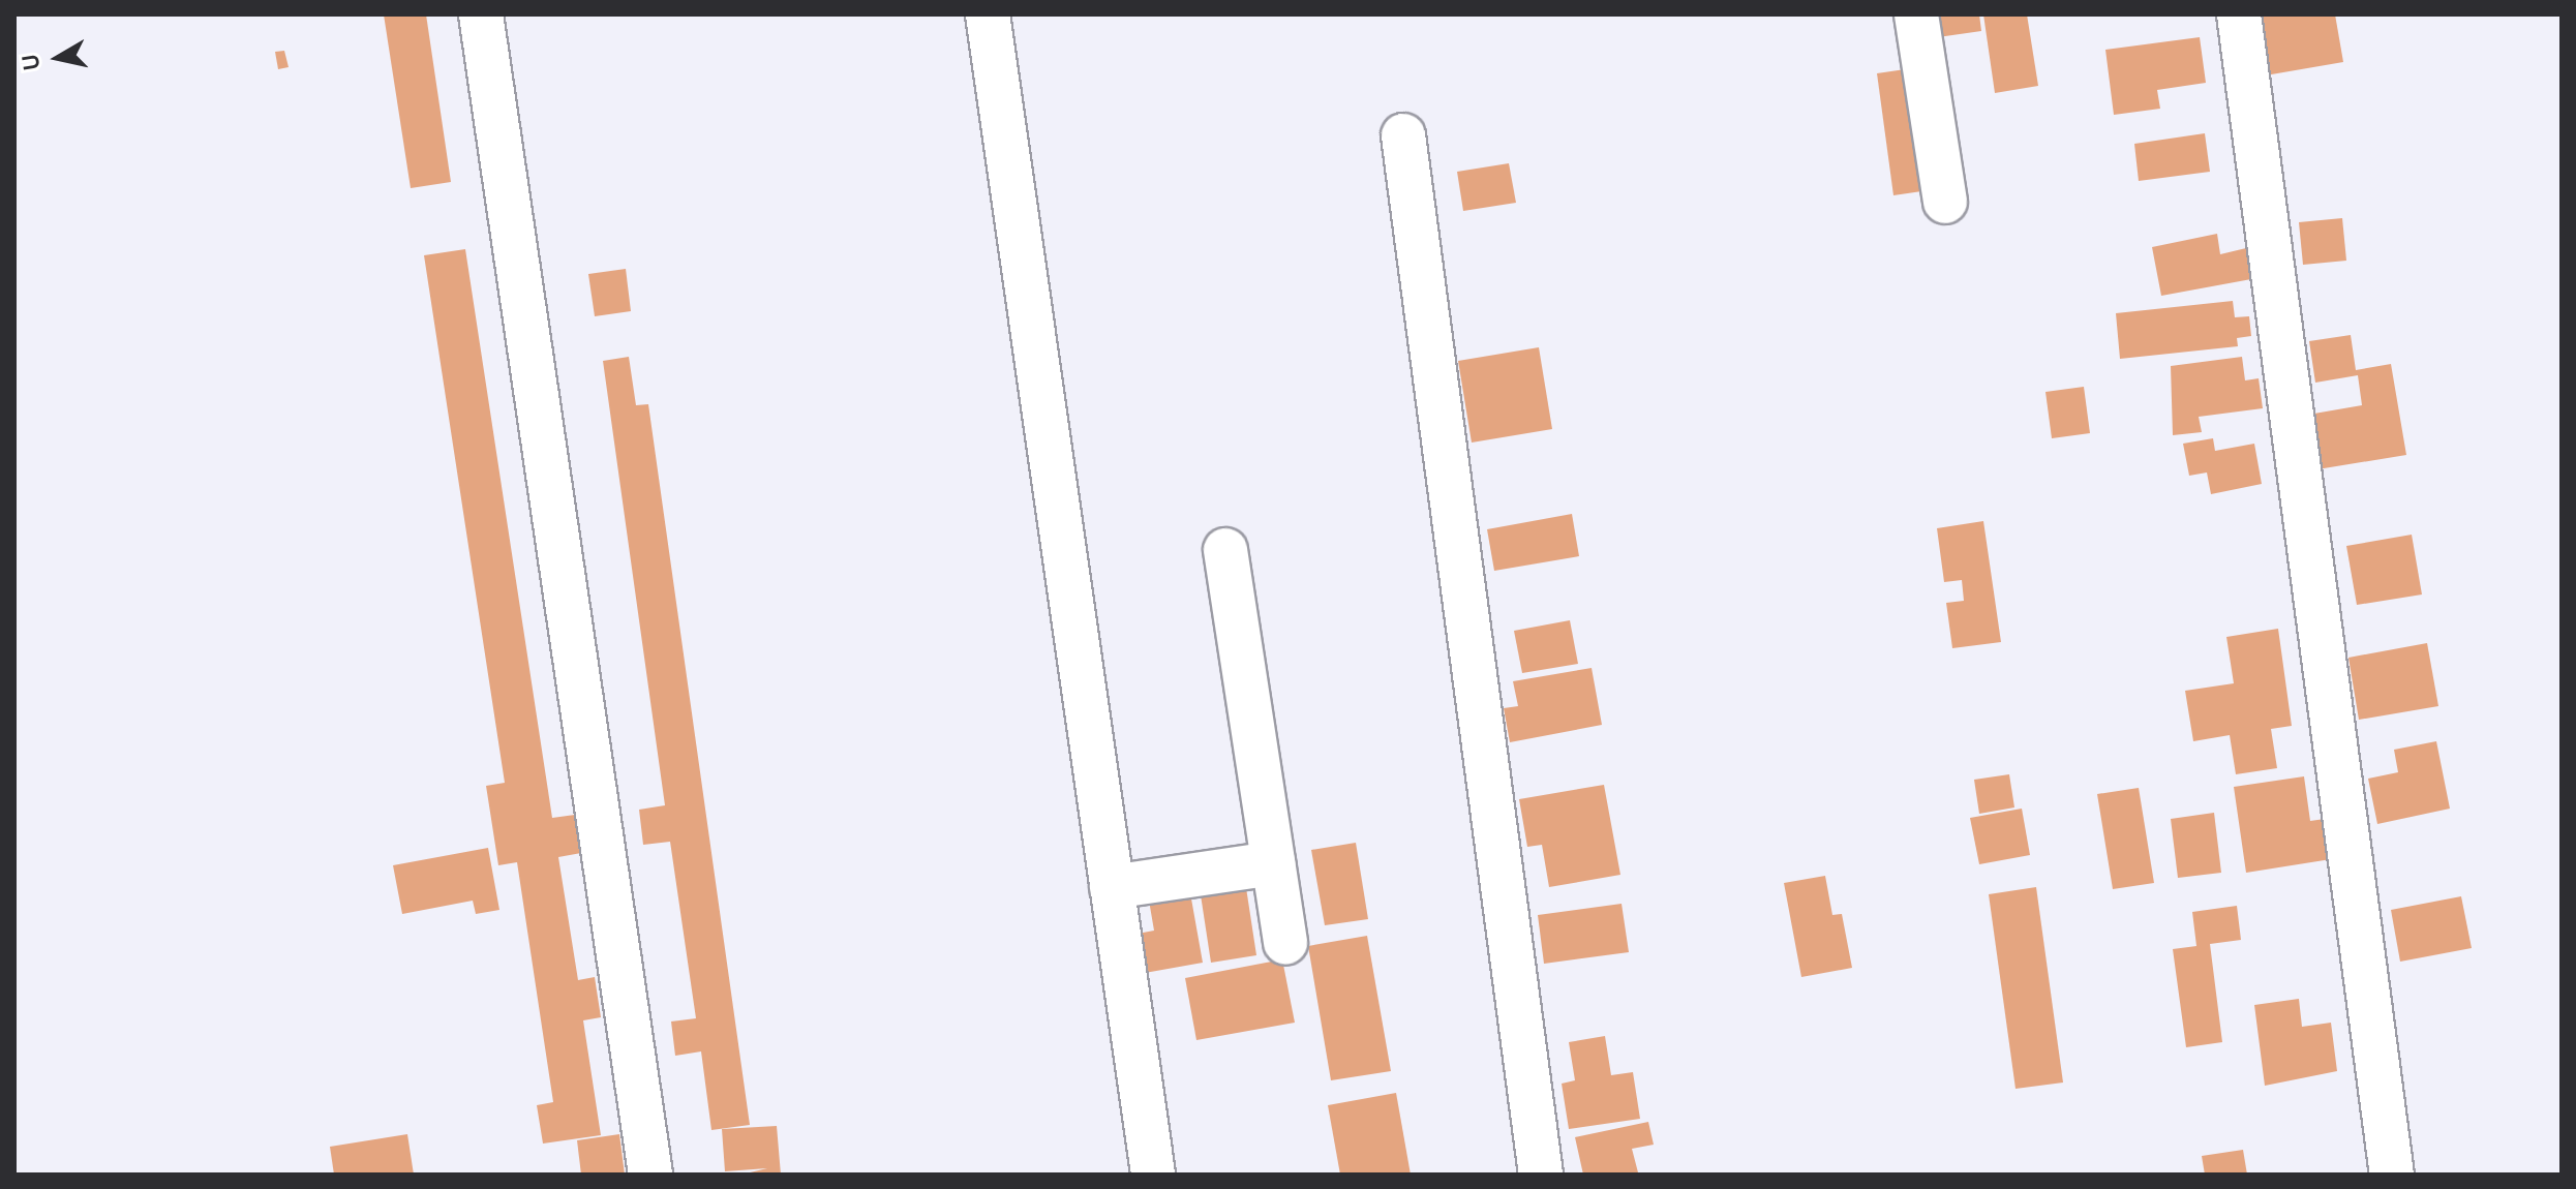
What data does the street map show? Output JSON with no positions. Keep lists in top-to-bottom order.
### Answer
{
  "north": "left"
}
